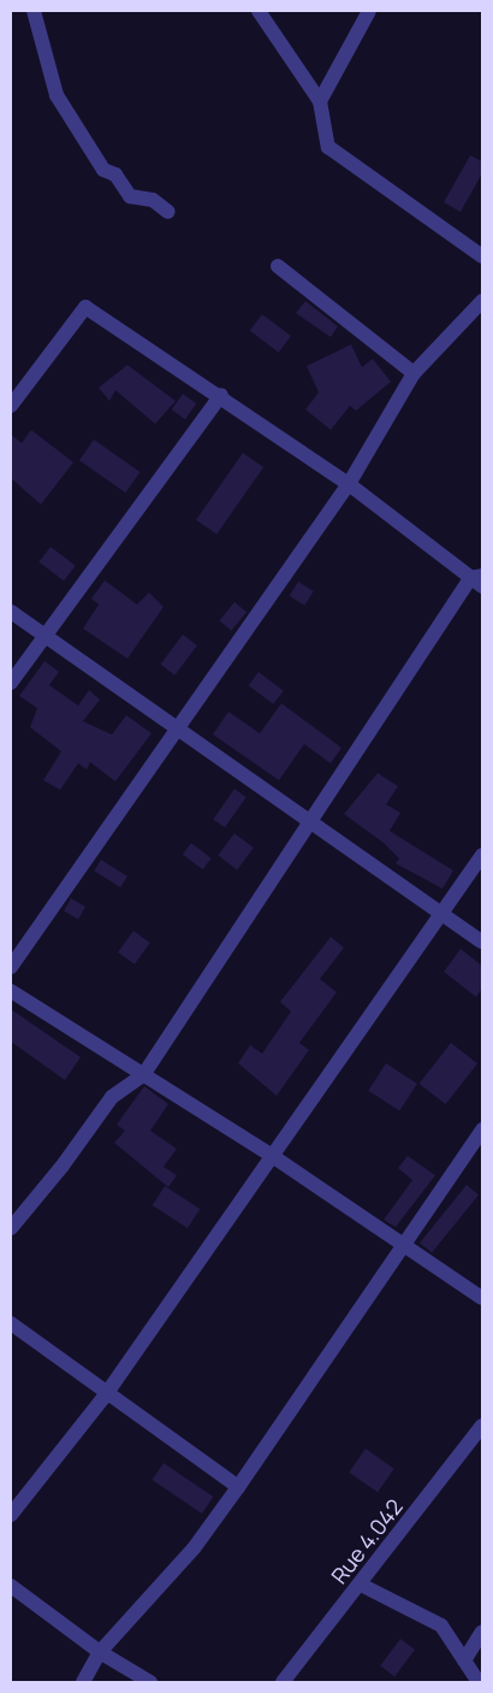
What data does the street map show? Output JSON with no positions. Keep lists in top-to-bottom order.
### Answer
{
  "streets": {
    "street": ["Rue 4.042"]
  }
}
